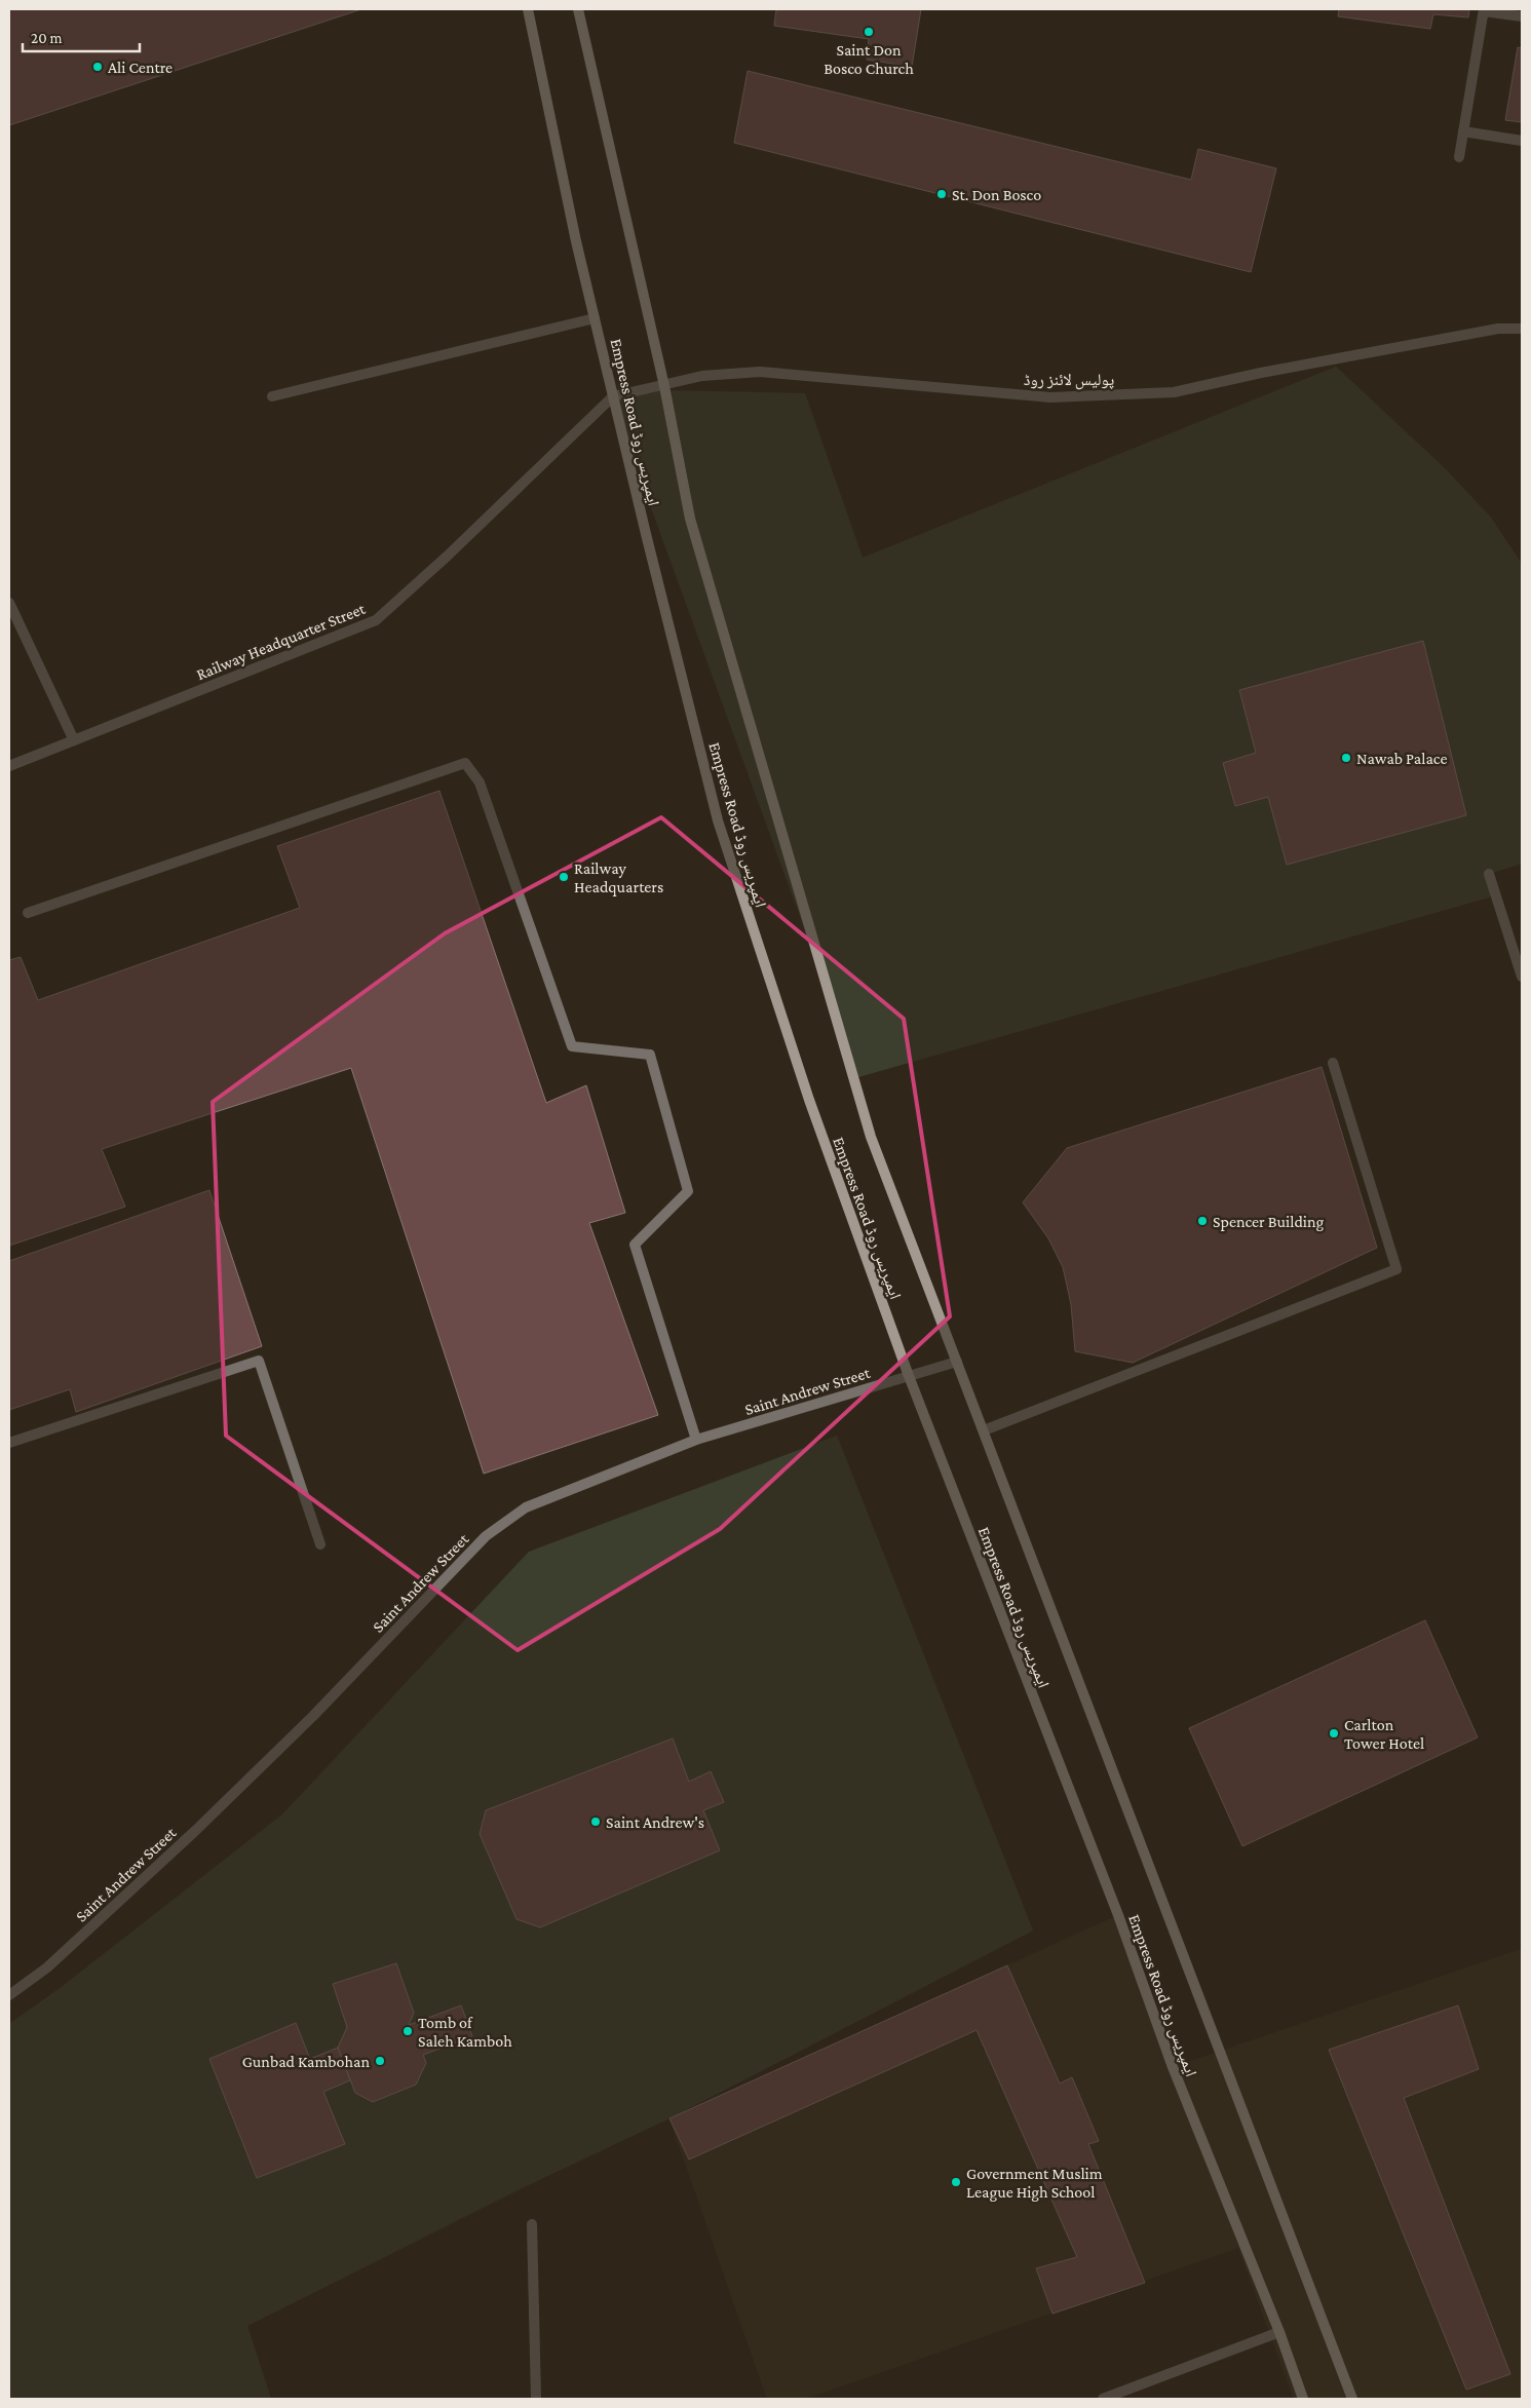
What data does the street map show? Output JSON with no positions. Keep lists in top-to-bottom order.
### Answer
{
  "streets": {
    "main road": ["Empress Road ایمپریس روڈ"],
    "street": ["پولیس لائنز روڈ", "Railway Headquarter Street", "Saint Andrew Street"]
  },
  "crossings": [
    ["پولیس لائنز روڈ", "Empress Road ایمپریس روڈ"],
    ["پولیس لائنز روڈ", "Railway Headquarter Street"],
    ["Empress Road ایمپریس روڈ", "Railway Headquarter Street"],
    ["Empress Road ایمپریس روڈ", "Saint Andrew Street"]
  ],
  "places": [
    "Saint Don Bosco Church",
    "Ali Centre",
    "St. Don Bosco",
    "Nawab Palace",
    "Railway Headquarters",
    "Spencer Building",
    "Carlton Tower Hotel",
    "Saint Andrew's",
    "Tomb of Saleh Kamboh",
    "Gunbad Kambohan",
    "Government Muslim League High School"
  ],
  "scale_bar": "20 m"
}
